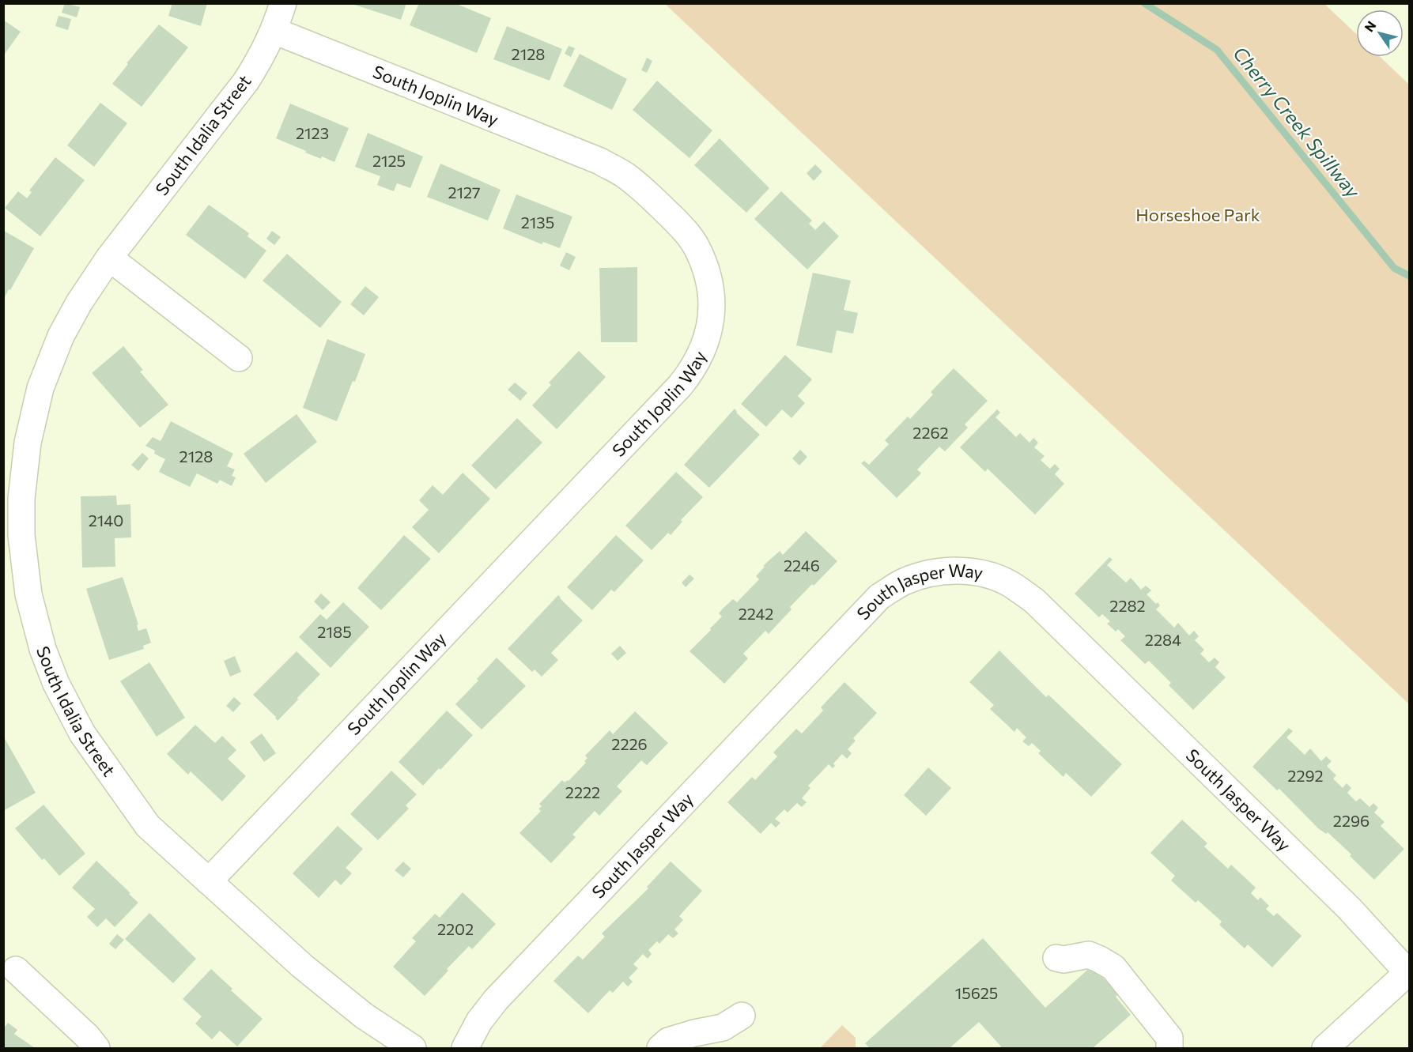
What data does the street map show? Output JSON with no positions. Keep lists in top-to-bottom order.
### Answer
{
  "streets": {
    "street": ["South Joplin Way", "South Idalia Street", "South Jasper Way"]
  },
  "crossings": [
    ["South Joplin Way", "South Idalia Street"]
  ],
  "water": ["Cherry Creek Spillway"],
  "parks": ["Horseshoe Park"],
  "house_numbers": [
    "2128",
    "2123",
    "2125",
    "2127",
    "2135",
    "2262",
    "2128",
    "2140",
    "2246",
    "2282",
    "2242",
    "2185",
    "2284",
    "2226",
    "2292",
    "2222",
    "2296",
    "2202",
    "15625"
  ],
  "north": "top left"
}
